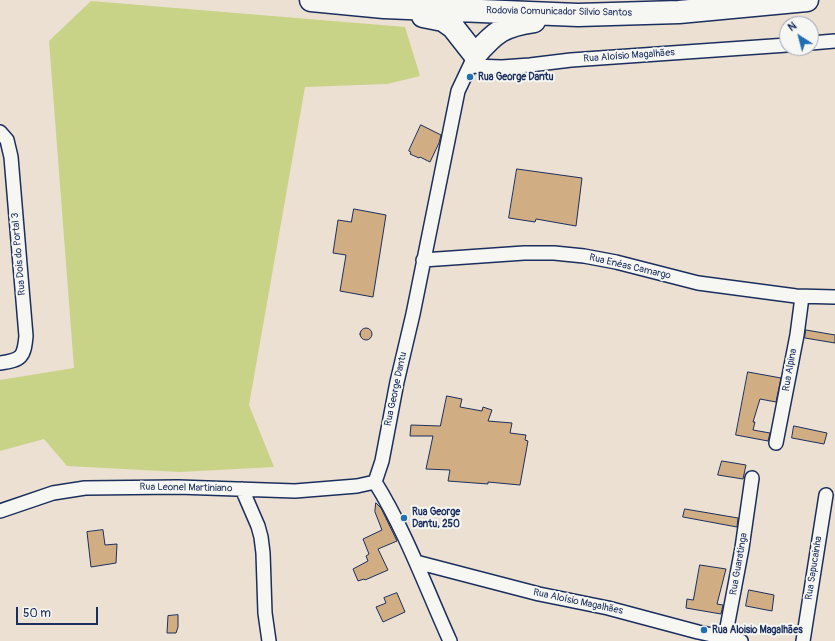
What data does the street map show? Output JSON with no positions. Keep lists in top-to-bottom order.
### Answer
{
  "streets": {
    "highway": ["Rodovia Comunicador Silvio Santos"],
    "street": [
      "Rua Aloísio Magalhães",
      "Rua Dois do Portal 3",
      "Rua Enéas Camargo",
      "Rua Alpina",
      "Rua George Dantu",
      "Rua Leonel Martiniano",
      "Rua Guaratinga",
      "Rua Sapucainha"
    ]
  },
  "crossings": [
    ["Rua Aloísio Magalhães", "Rua George Dantu"],
    ["Rua Aloísio Magalhães", "Rua Guaratinga"],
    ["Rua Enéas Camargo", "Rua Alpina"],
    ["Rua Enéas Camargo", "Rua George Dantu"],
    ["Rua George Dantu", "Rua Leonel Martiniano"]
  ],
  "places": ["Rua George Dantu", "Rua George Dantu, 250", "Rua Aloisio Magalhães"],
  "scale_bar": "50 m",
  "north": "top left"
}
